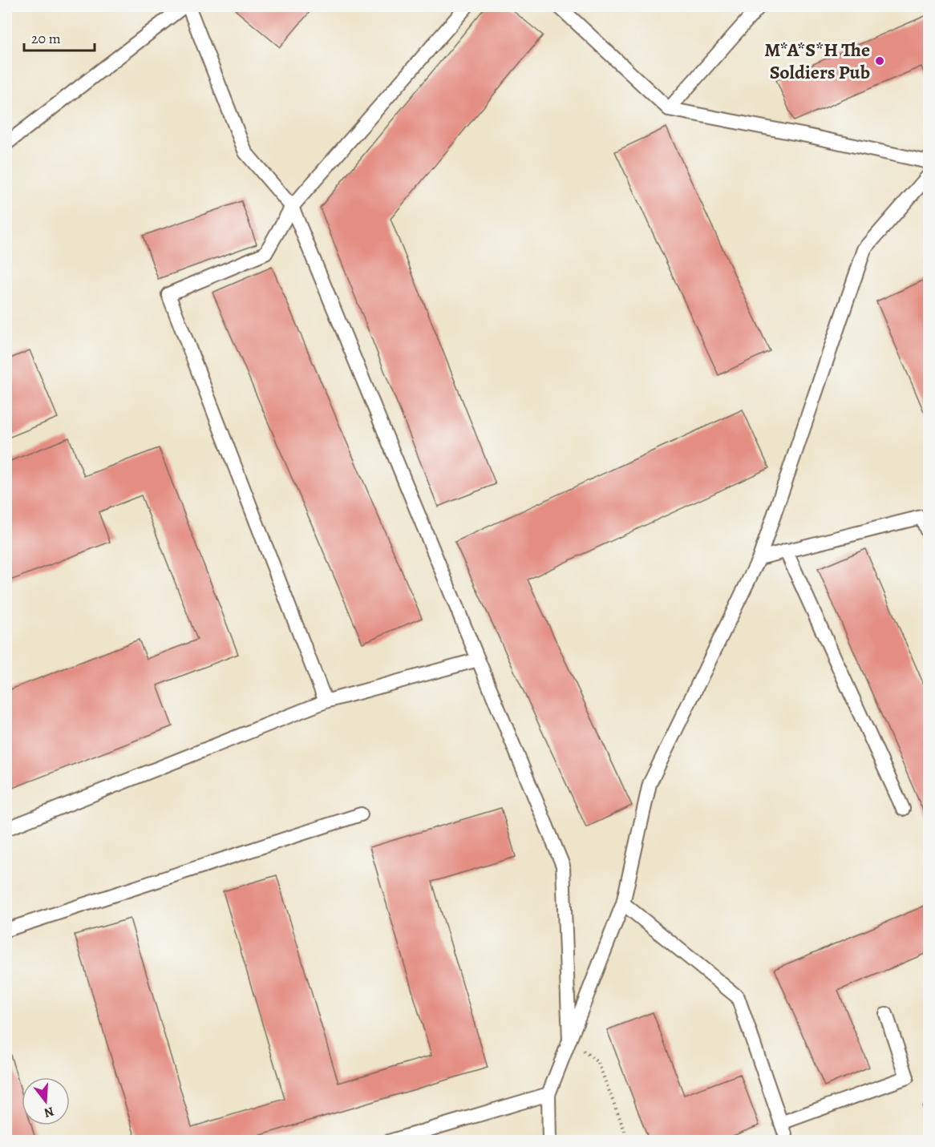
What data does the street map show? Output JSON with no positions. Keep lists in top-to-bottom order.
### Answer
{
  "places": ["M*A*S*H The Soldiers Pub"],
  "scale_bar": "20 m",
  "north": "bottom"
}
